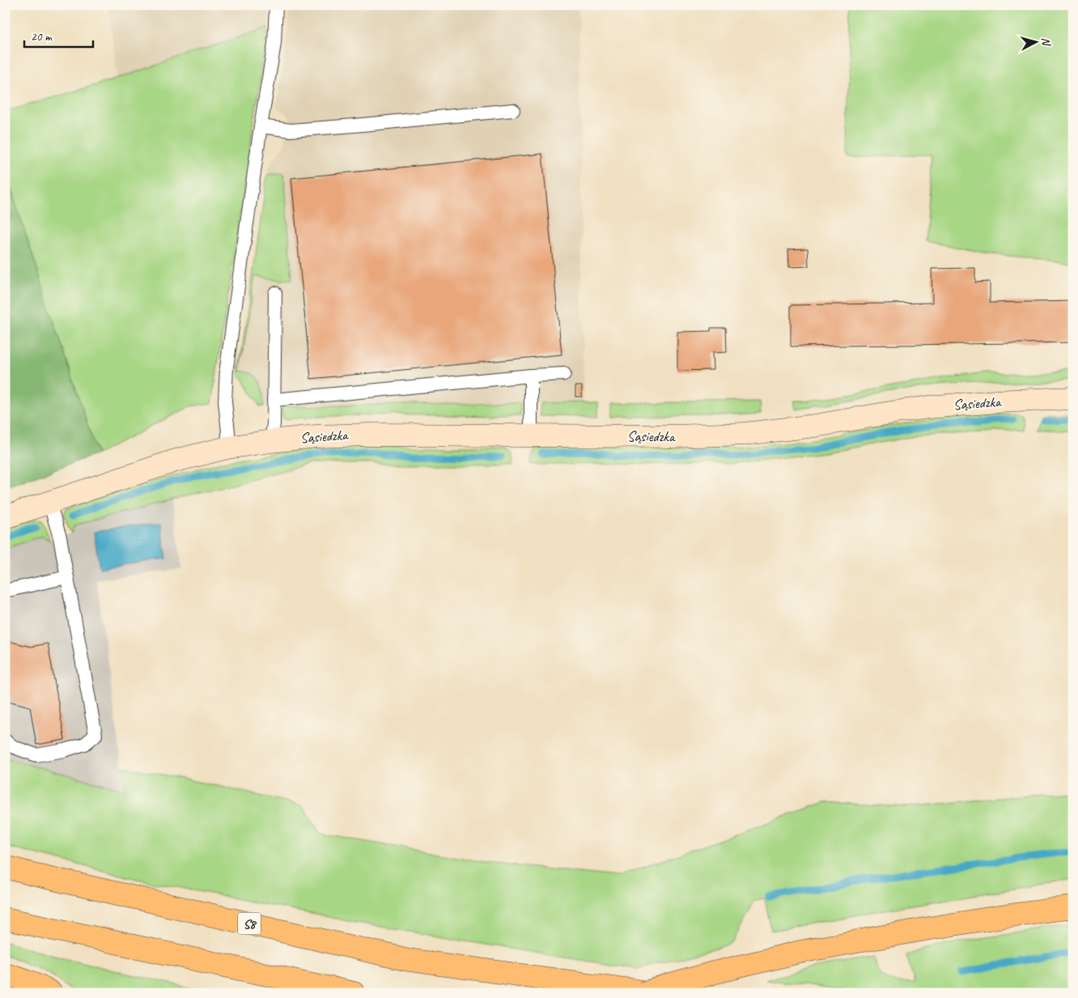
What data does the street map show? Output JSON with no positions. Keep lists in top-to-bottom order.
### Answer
{
  "streets": {
    "main road": ["S8"],
    "street": ["Sąsiedzka"]
  },
  "scale_bar": "20 m",
  "north": "right"
}
